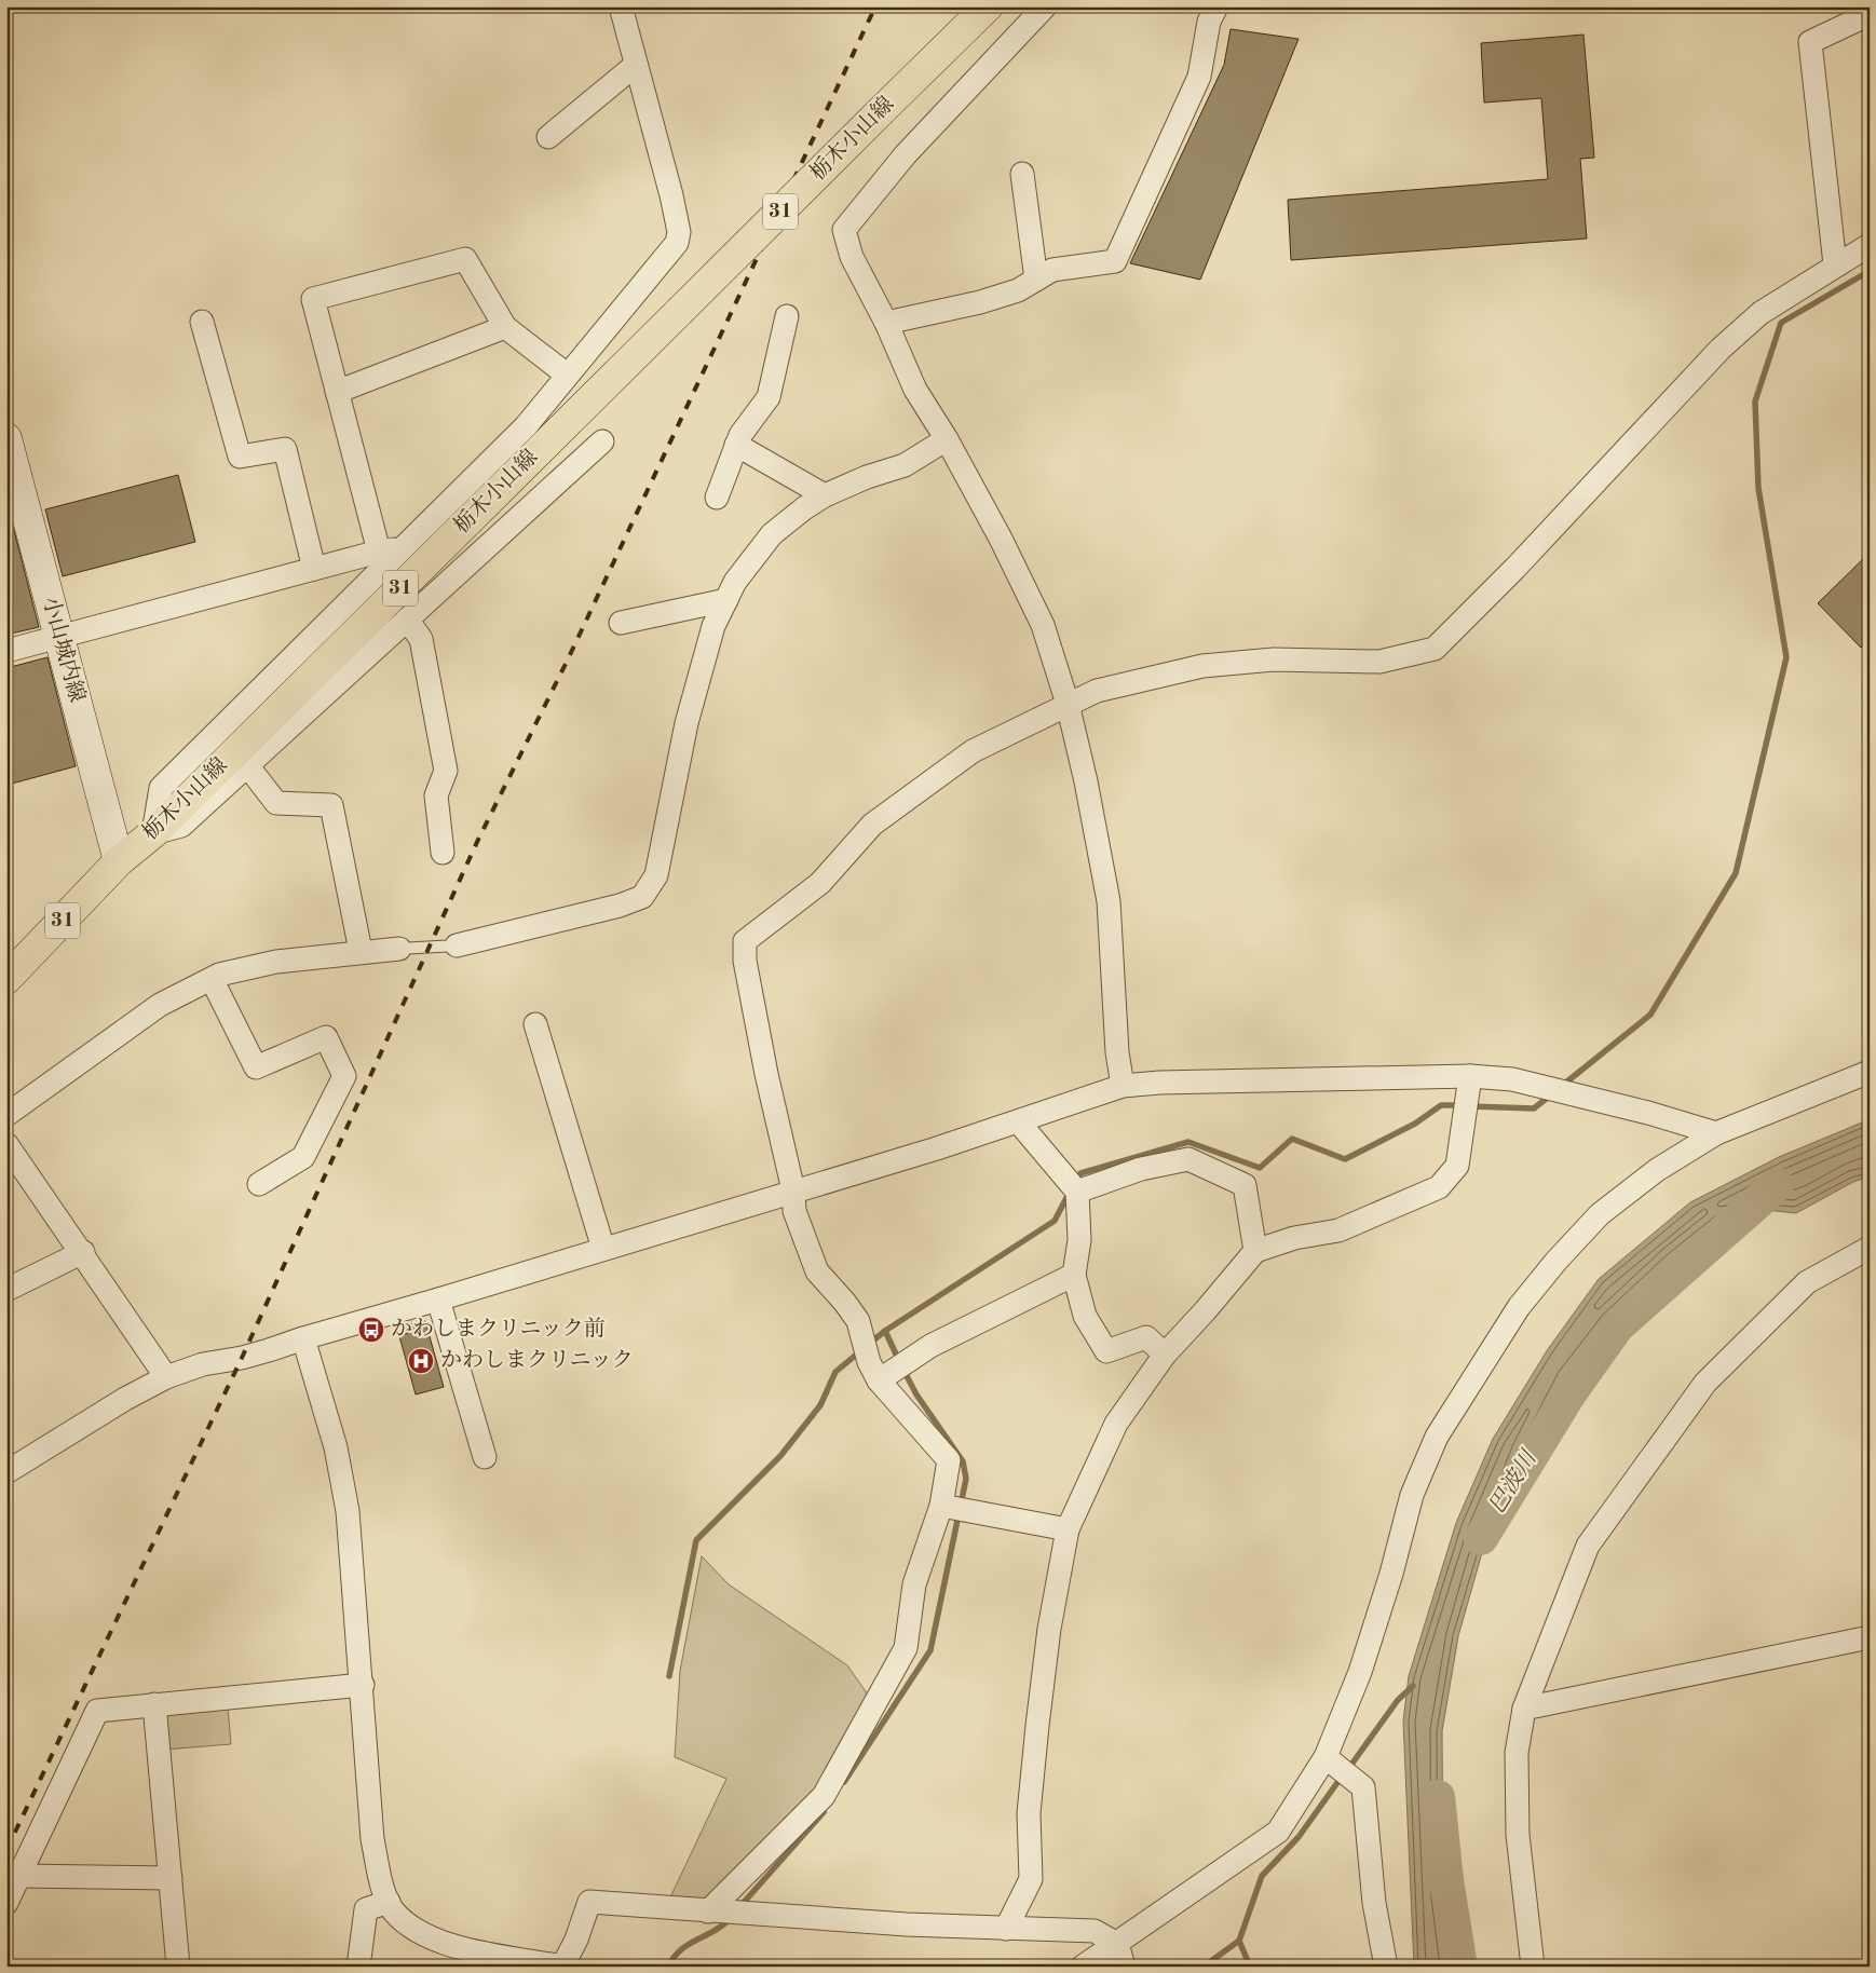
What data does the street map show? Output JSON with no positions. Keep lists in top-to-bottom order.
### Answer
{
  "streets": {
    "main road": ["栃木小山線", "31", "小山城内線"]
  },
  "crossings": [
    ["栃木小山線", "小山城内線"]
  ],
  "water": ["巴波川"],
  "places": {
    "bus stop": ["かわしまクリニック前"],
    "hospital": ["かわしまクリニック"]
  }
}
